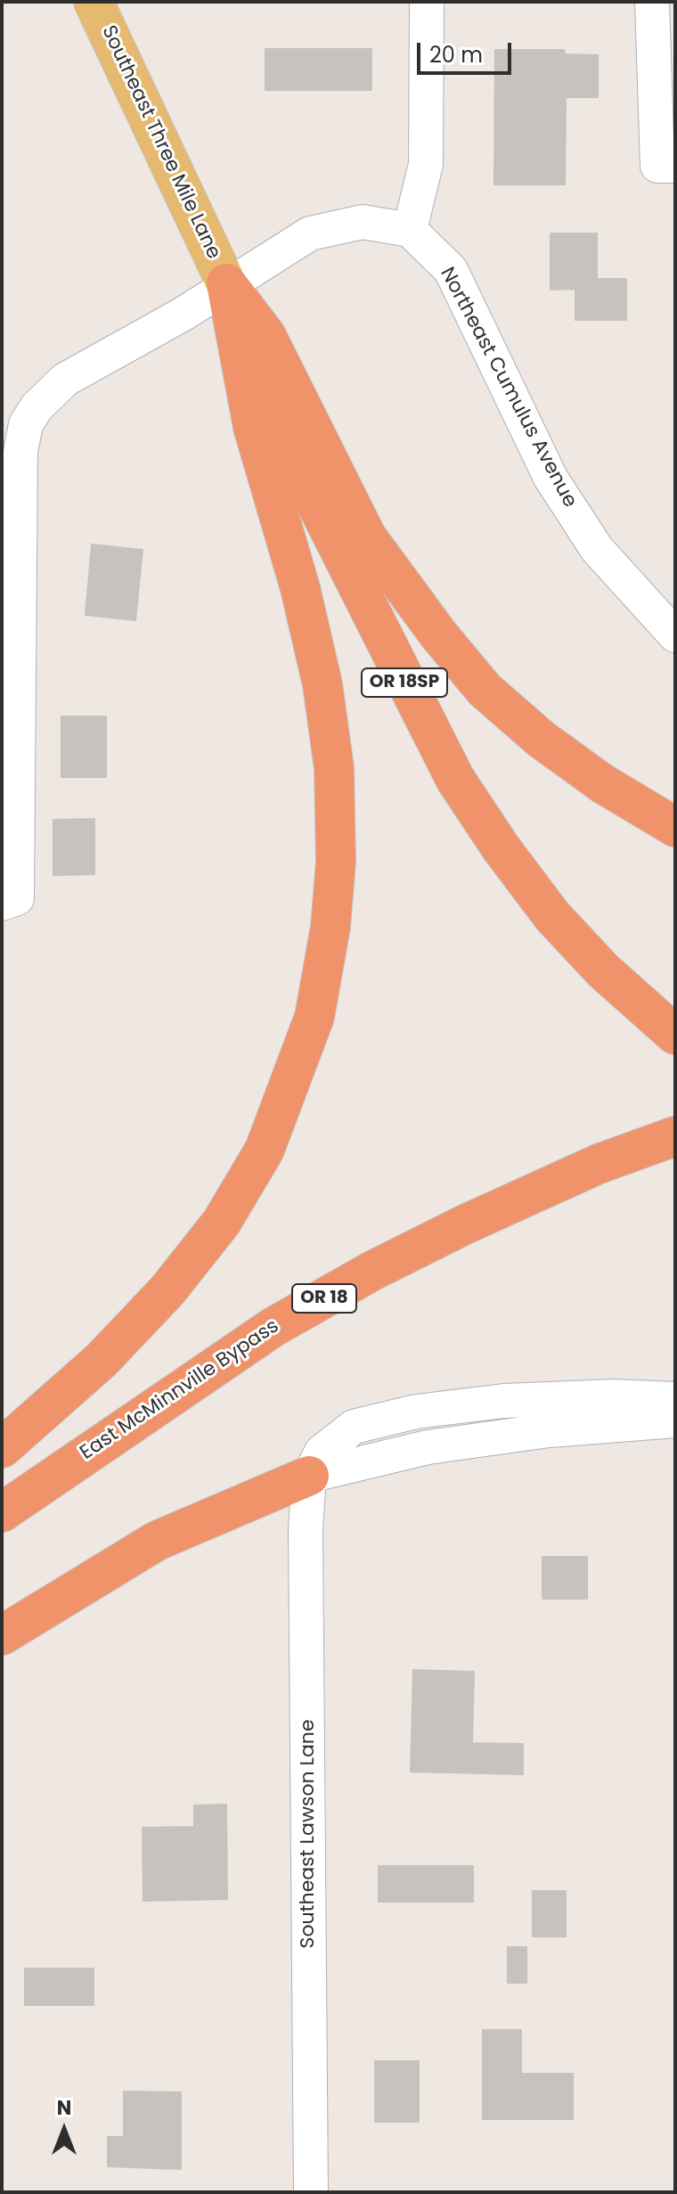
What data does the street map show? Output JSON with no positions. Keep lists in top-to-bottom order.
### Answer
{
  "streets": {
    "highway": ["OR 18SP", "OR 18", "East McMinnville Bypass"],
    "main road": ["Southeast Three Mile Lane"],
    "street": ["Northeast Cumulus Avenue", "Southeast Lawson Lane"]
  },
  "crossings": [
    ["Southeast Three Mile Lane", "OR 18SP"]
  ],
  "scale_bar": "20 m",
  "north": "top"
}
